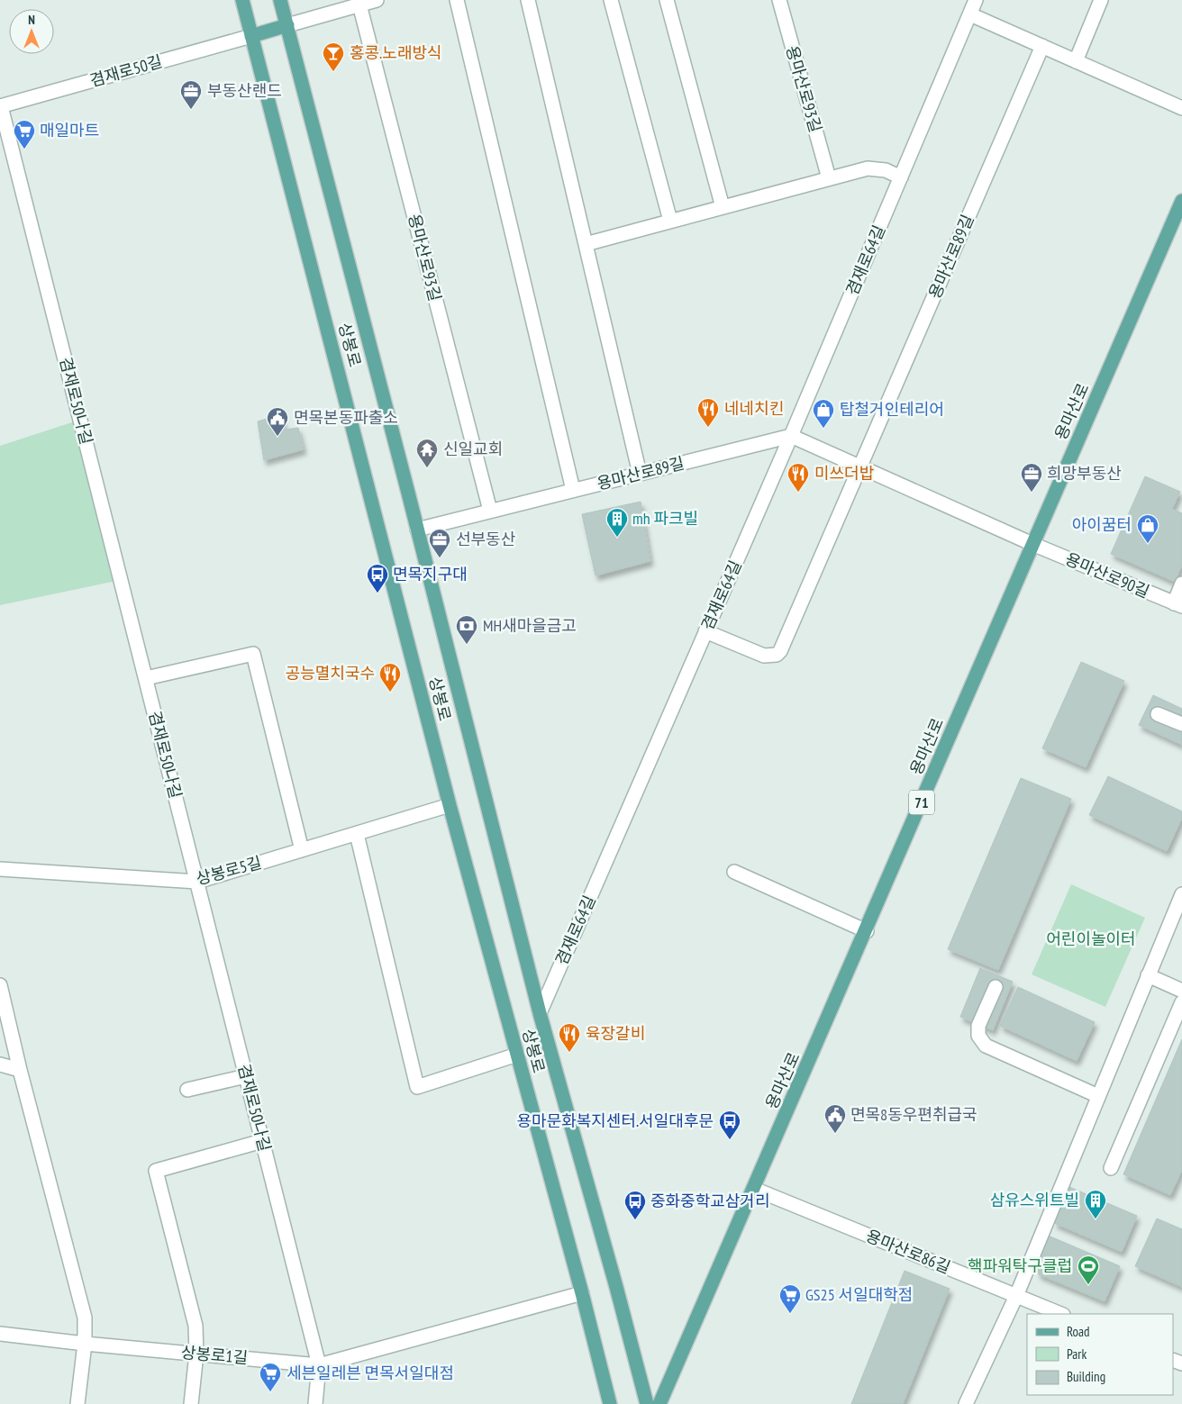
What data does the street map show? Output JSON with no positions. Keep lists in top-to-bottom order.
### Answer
{
  "streets": {
    "main road": ["상봉로", "용마산로", "71"],
    "street": [
      "겸재로50길",
      "용마산로93길",
      "용마산로89길",
      "겸재로64길",
      "겸재로50나길",
      "용마산로90길",
      "상봉로5길",
      "용마산로86길",
      "상봉로1길"
    ]
  },
  "crossings": [
    ["겸재로50길", "상봉로"],
    ["겸재로50길", "겸재로50나길"],
    ["용마산로93길", "용마산로89길"],
    ["용마산로89길", "겸재로64길"],
    ["용마산로89길", "상봉로"],
    ["겸재로64길", "상봉로"],
    ["상봉로", "상봉로5길"],
    ["상봉로", "상봉로1길"],
    ["겸재로50나길", "상봉로5길"],
    ["겸재로50나길", "상봉로1길"],
    ["용마산로", "용마산로90길"],
    ["용마산로", "용마산로86길"]
  ],
  "parks": ["어린이놀이터"],
  "places": {
    "bar": ["홍콩.노래방식"],
    "office": ["부동산랜드", "희망부동산", "선부동산"],
    "supermarket": ["매일마트", "GS25 서일대학점", "세븐일레븐 면목서일대점"],
    "restaurant": [
      "네네치킨",
      "미쓰더밥",
      "공능멸치국수",
      "육장갈비"
    ],
    "shop": ["탑철거인테리어", "아이꿈터"],
    "public building": ["면목본동파출소", "면목8동우편취급국"],
    "temple": ["신일교회"],
    "building": ["mh 파크빌", "삼유스위트빌"],
    "bus stop": ["면목지구대", "용마문화복지센터.서일대후문", "중화중학교삼거리"],
    "bank": ["MH새마을금고"],
    "sports": ["핵파워탁구클럽"]
  },
  "legend": ["Road", "Park", "Building"],
  "north": "top"
}
